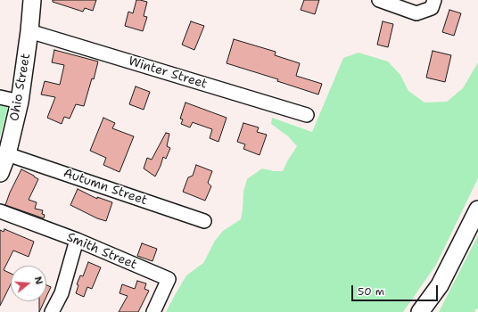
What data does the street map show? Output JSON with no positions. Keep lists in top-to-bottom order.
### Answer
{
  "streets": {
    "street": [
      "Winter Street",
      "Ohio Street",
      "Autumn Street",
      "Smith Street"
    ]
  },
  "crossings": [
    ["Winter Street", "Ohio Street"],
    ["Ohio Street", "Autumn Street"]
  ],
  "scale_bar": "50 m",
  "north": "right"
}
